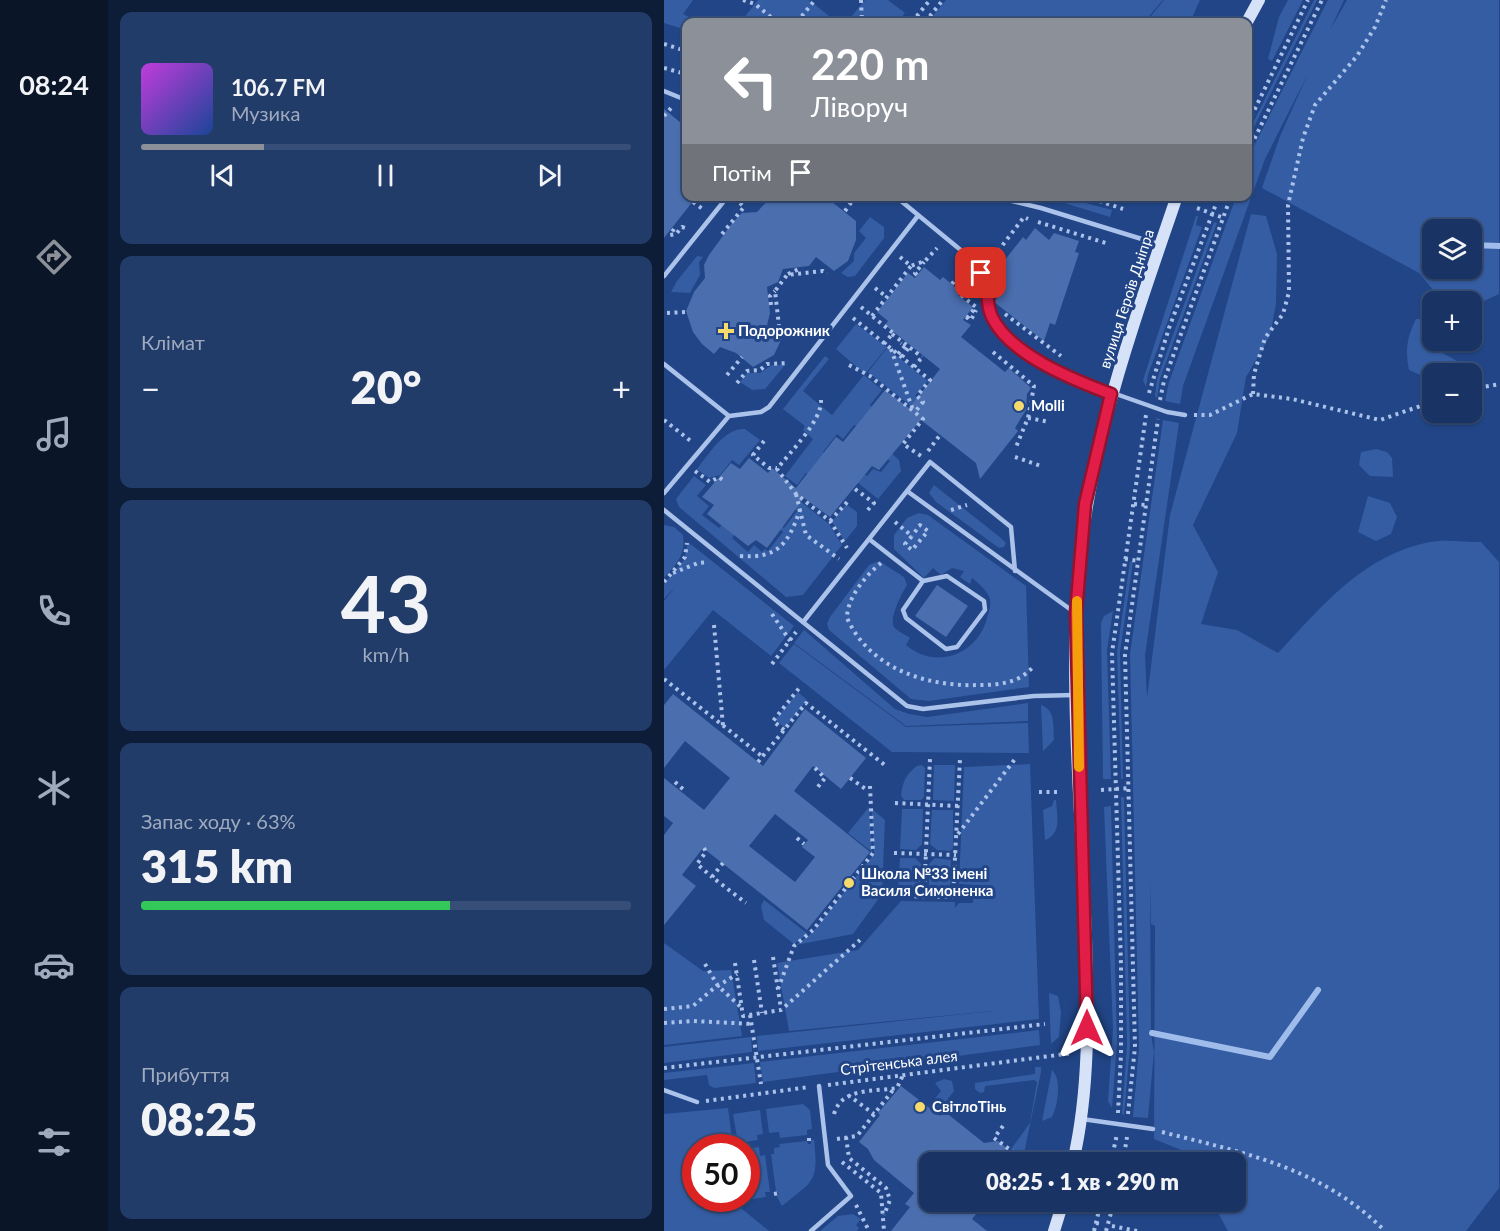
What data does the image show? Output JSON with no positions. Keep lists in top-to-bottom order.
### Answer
{
  "streets": {
    "main road": ["вулиця Героїв Дніпра"],
    "path": ["Стрітенська алея"]
  },
  "crossings": [
    ["вулиця Героїв Дніпра", "Стрітенська алея"]
  ],
  "places": {
    "health": ["Подорожник"],
    "other": ["Molli", "Школа №33 імені Василя Симоненка", "СвітлоТінь"]
  },
  "page": {
    "tabs": "08:24",
    "turn": ["220 m", "Ліворуч"],
    "song": ["106.7 FM", "Музика"],
    "then": "Потім",
    "map_buttons": ["+", "−"],
    "tile": [
      "Клімат",
      ["43", "km/h"],
      ["Запас ходу · 63%", "315 km"],
      ["Прибуття", "08:25"]
    ],
    "heat": ["−", "20°", "+"],
    "limit": "50",
    "trip": "08:25 · 1 хв · 290 m"
  }
}
